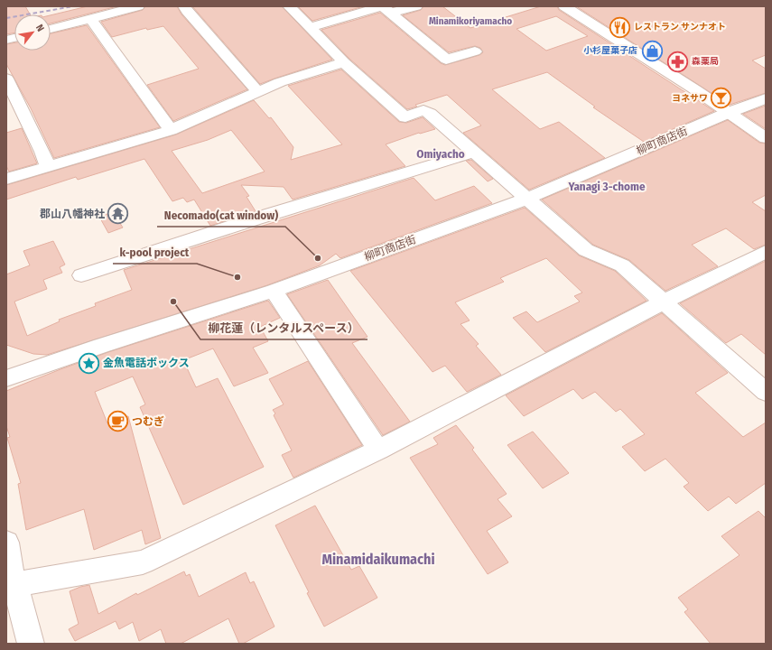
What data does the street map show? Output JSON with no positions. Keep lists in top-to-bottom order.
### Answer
{
  "streets": {
    "street": ["柳町商店街"]
  },
  "districts": [
    "Minamikoriyamacho",
    "Omiyacho",
    "Yanagi 3-chome",
    "Minamidaikumachi"
  ],
  "places": {
    "restaurant": ["レストラン サンナオト"],
    "shop": ["小杉屋菓子店"],
    "pharmacy": ["森薬局"],
    "bar": ["ヨネサワ"],
    "temple": ["郡山八幡神社"],
    "other": ["Necomado(cat window)", "k-pool project", "柳花蓮（レンタルスペース）"],
    "place": ["金魚電話ボックス"],
    "cafe": ["つむぎ"]
  },
  "north": "top right"
}
